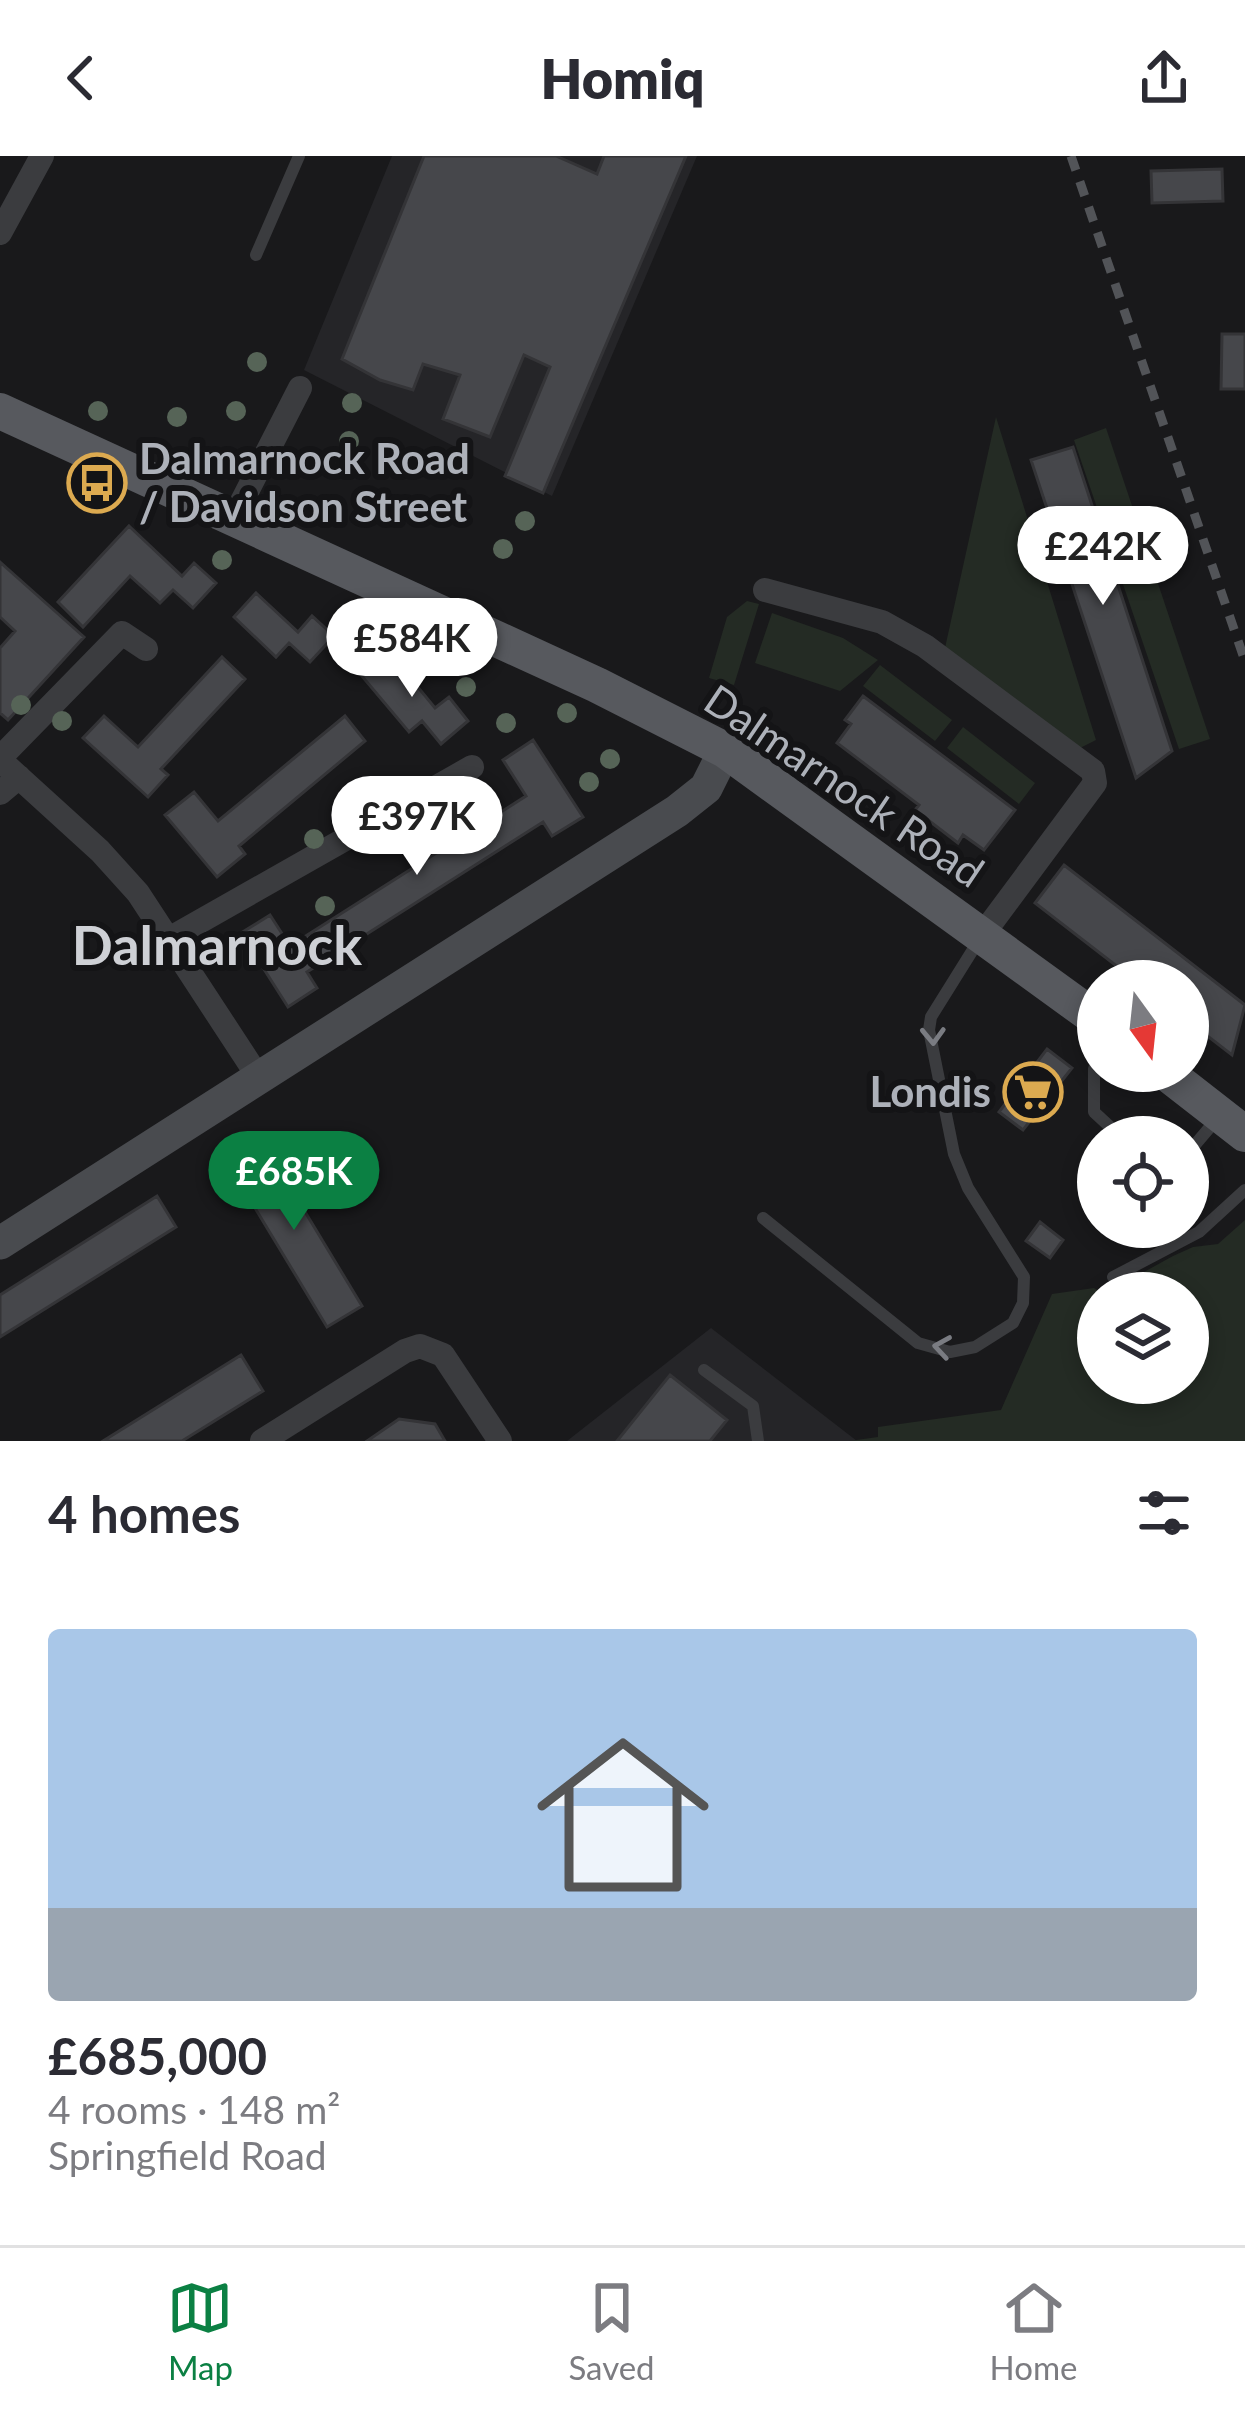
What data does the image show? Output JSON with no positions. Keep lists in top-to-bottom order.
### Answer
{
  "streets": {
    "main road": ["Dalmarnock Road"]
  },
  "districts": ["Dalmarnock"],
  "places": {
    "bus stop": ["Dalmarnock Road / Davidson Street"],
    "supermarket": ["Londis"]
  },
  "north": "bottom",
  "page": {
    "header": "Homiq",
    "price": [
      "£242K",
      "£584K",
      "£397K",
      "£685K"
    ],
    "heading": "4 homes",
    "list": [
      {
        "name": "£685,000",
        "note": "4 rooms · 148 m² · Springfield Road"
      }
    ],
    "tabs": ["Map", "Saved", "Home"]
  }
}
